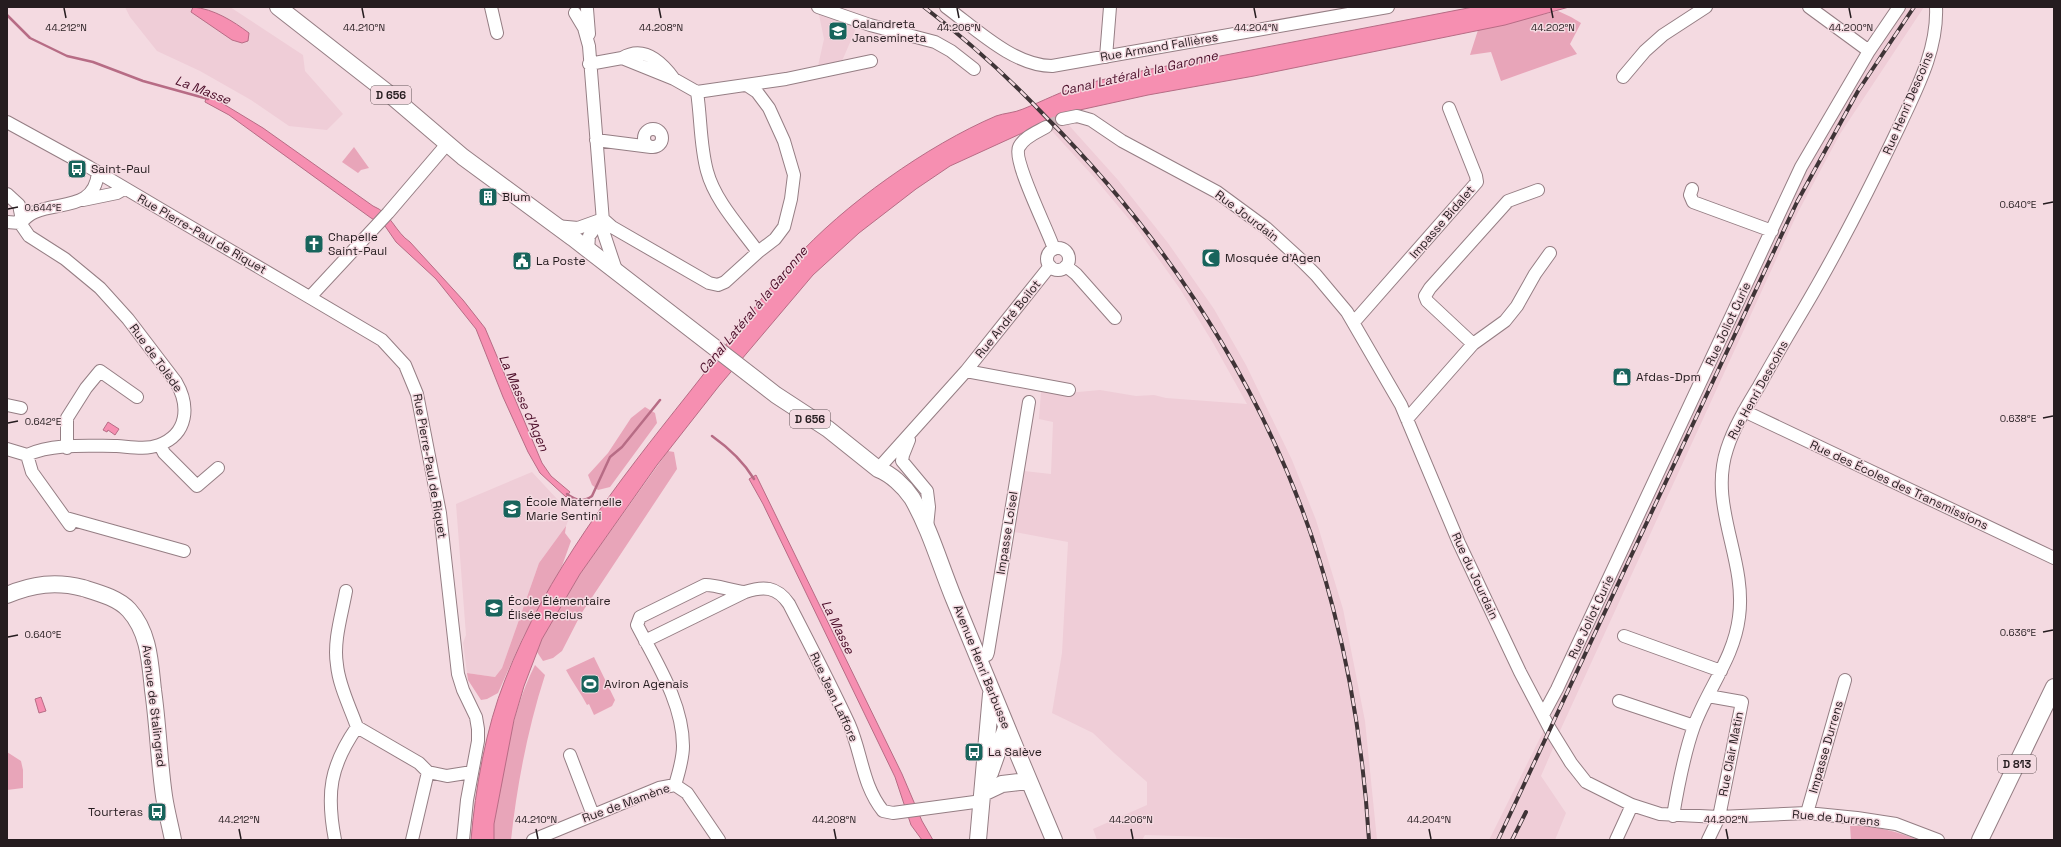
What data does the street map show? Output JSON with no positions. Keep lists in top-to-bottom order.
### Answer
{
  "streets": {
    "main road": [
      "D 656",
      "Avenue Henri Barbusse",
      "Avenue de Stalingrad",
      "D 813"
    ],
    "street": [
      "Rue Armand Fallières",
      "Rue Henri Descoins",
      "Rue Jourdain",
      "Impasse Bidalet",
      "Rue Pierre-Paul de Riquet",
      "Rue André Boilot",
      "Rue Joliot Curie",
      "Rue de Tolède",
      "Rue des Écoles des Transmissions",
      "Impasse Loisel",
      "Rue du Jourdain",
      "Rue Jean Laffore",
      "Impasse Durrens",
      "Rue Clair Matin",
      "Rue de Mamène",
      "Rue de Durrens"
    ]
  },
  "crossings": [
    ["D 656", "Avenue Henri Barbusse"],
    ["D 656", "Rue Jean Laffore"],
    ["Rue Henri Descoins", "Rue des Écoles des Transmissions"],
    ["Rue Henri Descoins", "Rue Clair Matin"],
    ["Rue Henri Descoins", "Rue de Durrens"],
    ["Rue Jourdain", "Impasse Bidalet"],
    ["Rue Jourdain", "Rue du Jourdain"],
    ["Rue André Boilot", "Avenue Henri Barbusse"],
    ["Rue Joliot Curie", "Rue du Jourdain"],
    ["Impasse Loisel", "Avenue Henri Barbusse"],
    ["Rue du Jourdain", "Rue de Durrens"],
    ["Rue Jean Laffore", "Rue de Mamène"],
    ["Impasse Durrens", "Rue de Durrens"],
    ["Rue Clair Matin", "Rue de Durrens"]
  ],
  "water": ["Canal Latéral à la Garonne", "La Masse", "La Masse d'Agen"],
  "places": {
    "school or university": ["Calandreta Jansemineta", "École Maternelle Marie Sentini", "École Élémentaire Élisée Reclus"],
    "bus stop": ["Saint-Paul", "La Salève", "Tourteras"],
    "building": ["Blum"],
    "church": ["Chapelle Saint-Paul"],
    "mosque": ["Mosquée d'Agen"],
    "public building": ["La Poste"],
    "shop": ["Afdas-Dpm"],
    "sports": ["Aviron Agenais"]
  },
  "coordinates": [
    "44.212°N",
    "44.210°N",
    "44.208°N",
    "44.206°N",
    "44.204°N",
    "44.202°N",
    "44.200°N",
    "0.640°E",
    "0.644°E",
    "0.638°E",
    "0.642°E",
    "0.636°E"
  ]
}
